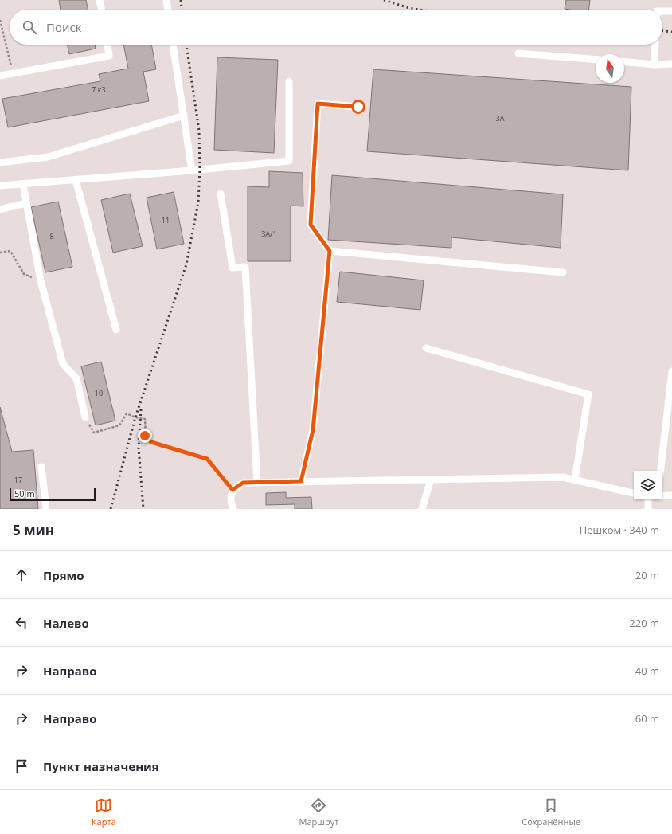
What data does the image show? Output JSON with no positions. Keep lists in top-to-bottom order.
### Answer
{
  "house_numbers": [
    "7 к3",
    "3А",
    "11",
    "3А/1",
    "8",
    "10",
    "17"
  ],
  "scale_bar": "50 m",
  "north": "top",
  "page": {
    "search": "Поиск",
    "scale": "50 m",
    "heading": ["5 мин", "Пешком · 340 m"],
    "list": [
      ["Прямо", "20 m"],
      ["Налево", "220 m"],
      ["Направо", "40 m"],
      ["Направо", "60 m"],
      "Пункт назначения"
    ],
    "nav": ["Карта", "Маршрут", "Сохранённые"]
  }
}
